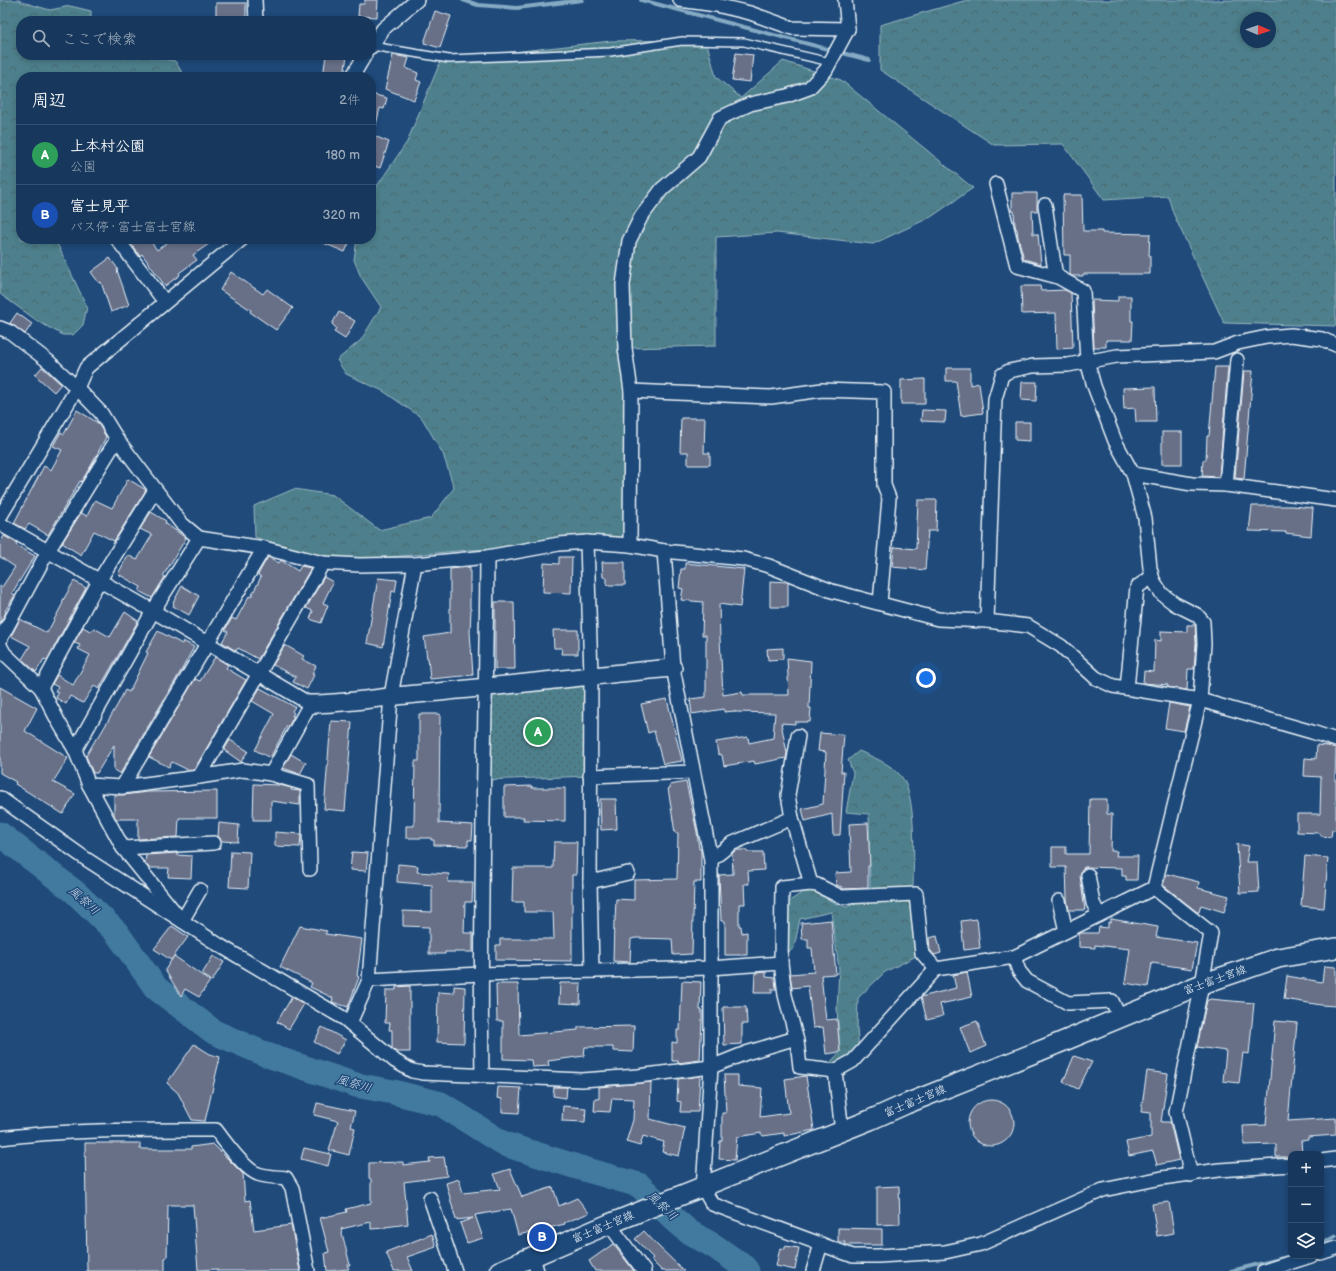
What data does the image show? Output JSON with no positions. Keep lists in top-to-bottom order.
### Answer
{
  "streets": {
    "main road": ["富士富士宮線"]
  },
  "water": ["風祭川"],
  "north": "right",
  "page": {
    "search": "ここで検索",
    "heading": ["周辺", "2件"],
    "list": [
      {
        "mark": "A",
        "name": "上本村公園",
        "note": "公園",
        "value": "180 m"
      },
      {
        "mark": "B",
        "name": "富士見平",
        "note": "バス停 · 富士富士宮線",
        "value": "320 m"
      }
    ],
    "pins": ["A", "B"],
    "map_buttons": ["+", "−"]
  }
}
